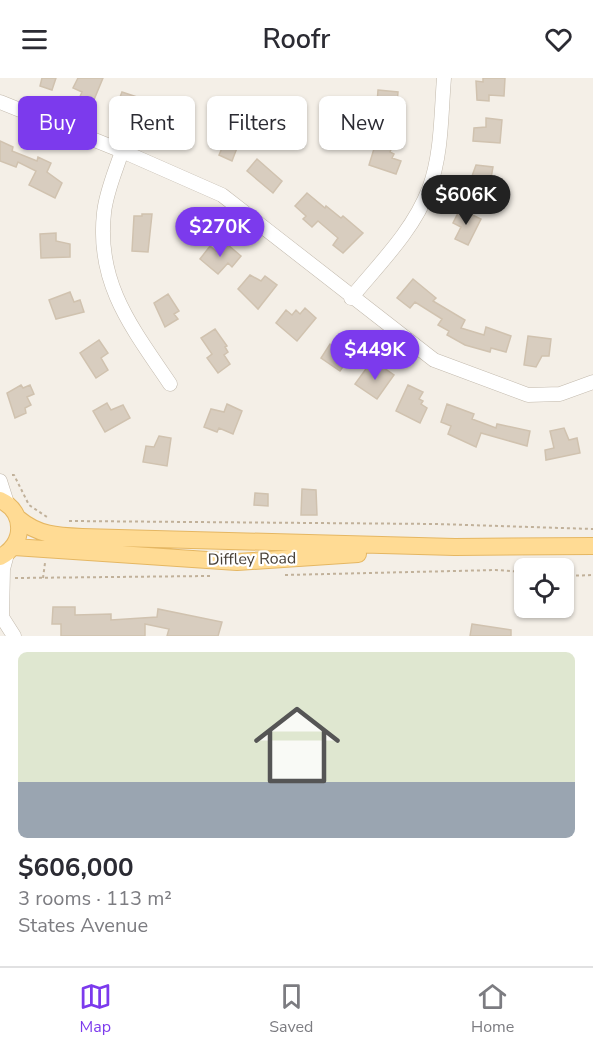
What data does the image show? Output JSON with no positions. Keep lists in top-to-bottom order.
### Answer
{
  "streets": {
    "main road": ["Diffley Road"]
  },
  "page": {
    "header": "Roofr",
    "chip": [
      "Buy",
      "Rent",
      "Filters",
      "New"
    ],
    "price": ["$606K", "$270K", "$449K"],
    "list": [
      {
        "name": "$606,000",
        "note": "3 rooms · 113 m² · States Avenue"
      }
    ],
    "tabs": ["Map", "Saved", "Home"]
  }
}
